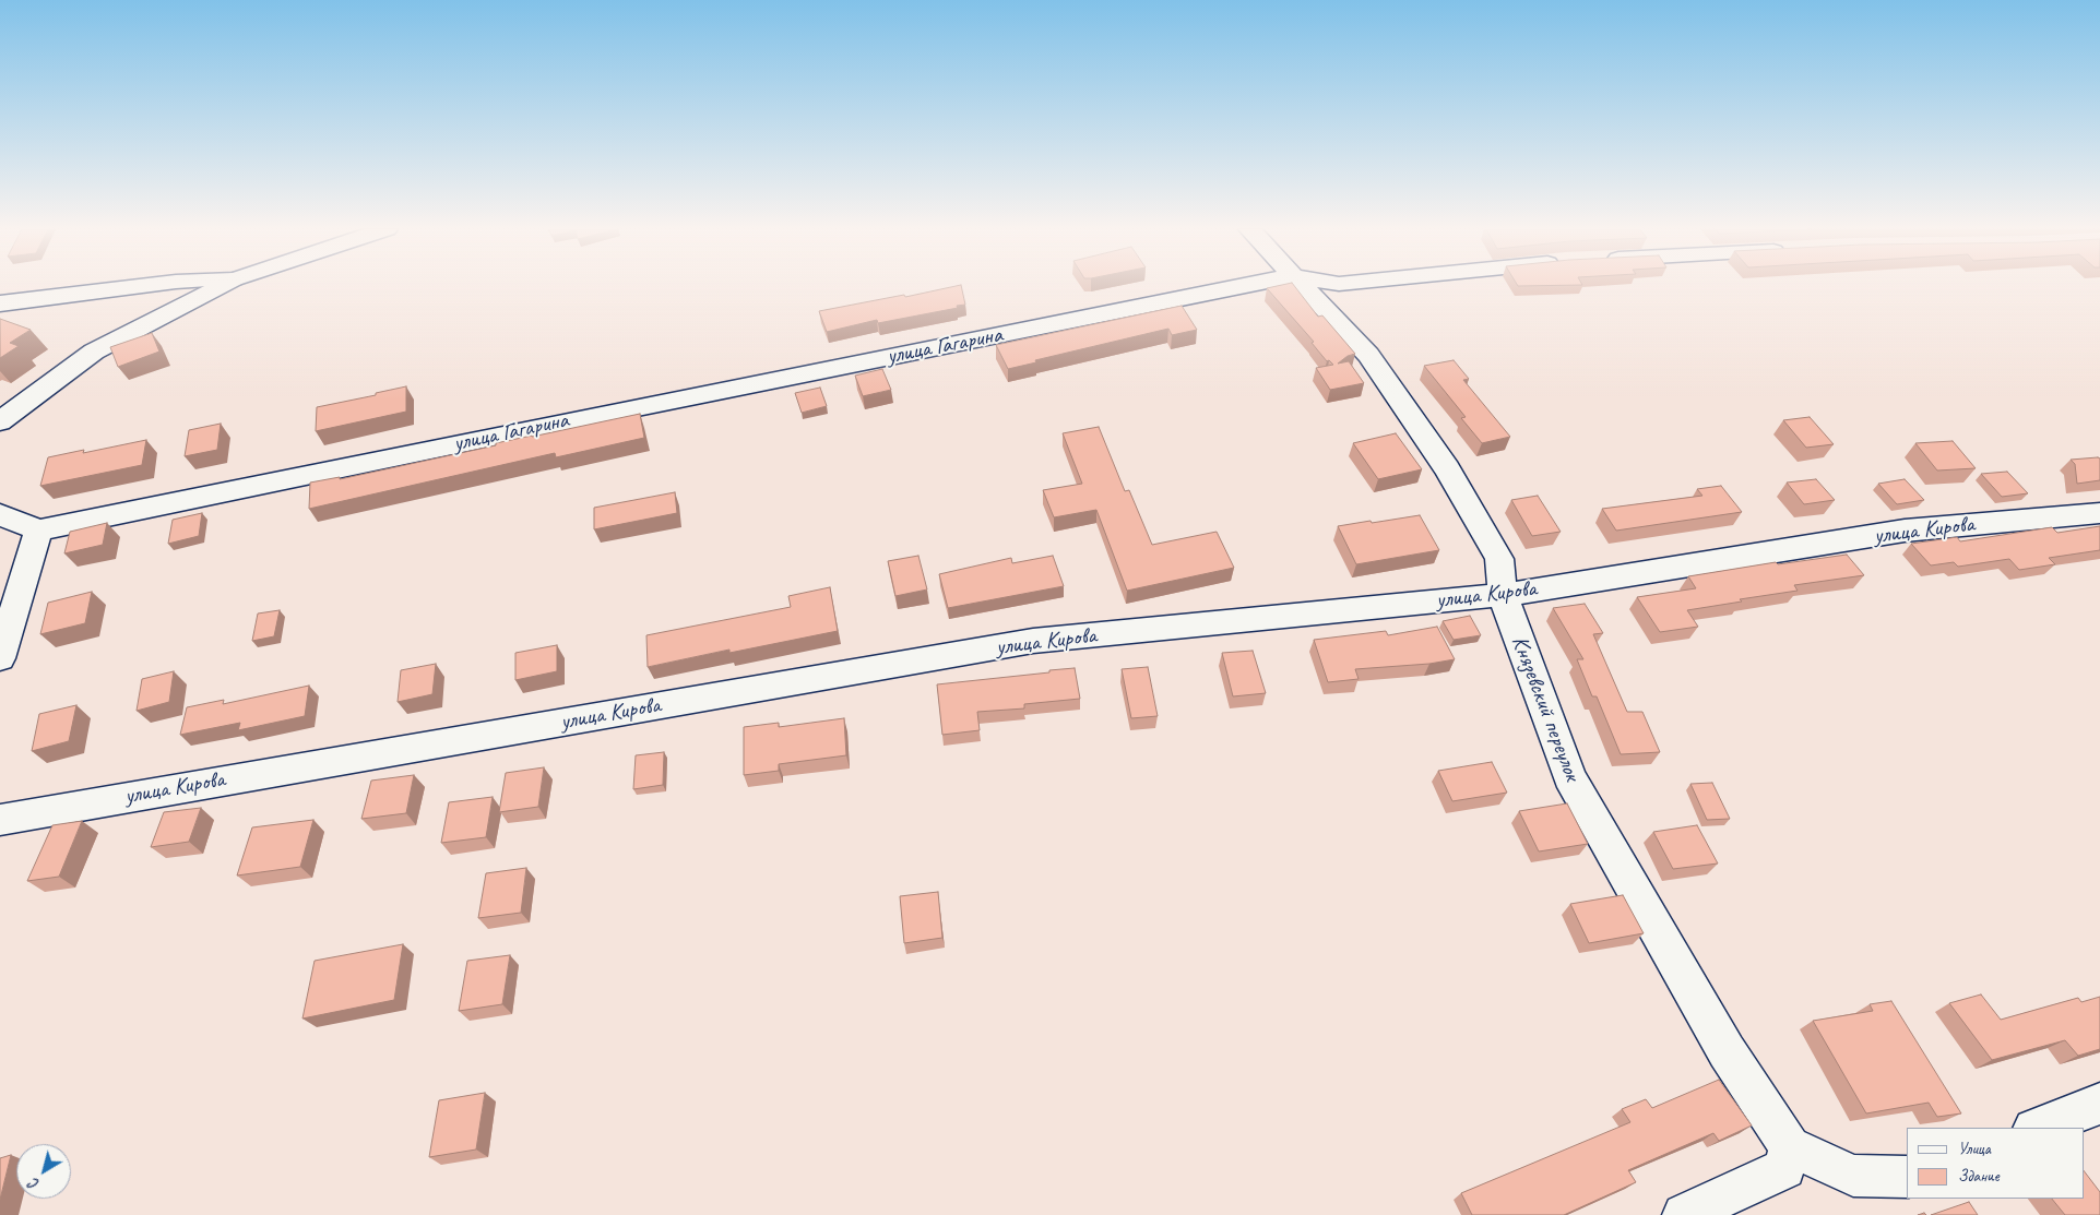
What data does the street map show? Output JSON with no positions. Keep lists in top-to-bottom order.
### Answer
{
  "streets": {
    "street": ["улица Гагарина", "улица Кирова", "Князевский переулок"]
  },
  "crossings": [
    ["улица Кирова", "Князевский переулок"]
  ],
  "legend": ["Улица", "Здание"],
  "north": "bottom left"
}
